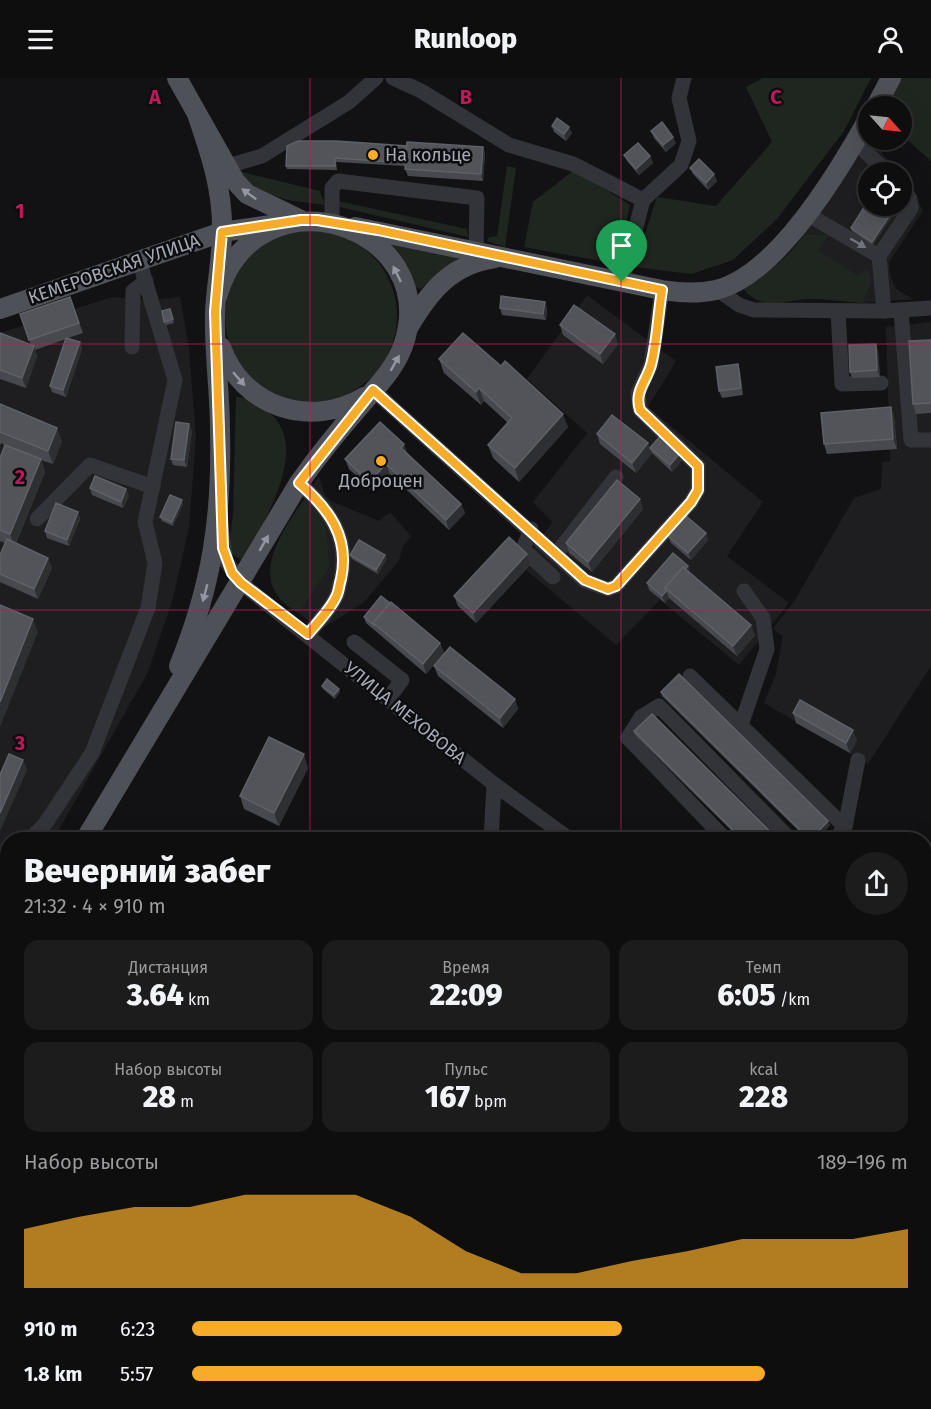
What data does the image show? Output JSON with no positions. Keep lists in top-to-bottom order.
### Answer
{
  "streets": {
    "main road": ["КЕМЕРОВСКАЯ УЛИЦА"],
    "street": ["УЛИЦА МЕХОВОВА"]
  },
  "places": ["На кольце", "Доброцен"],
  "north": "bottom right",
  "page": {
    "header": "Runloop",
    "heading": ["Вечерний забег", "21:32 · 4 × 910 m"],
    "stats": [
      ["Дистанция", "3.64 km"],
      ["Время", "22:09"],
      ["Темп", "6:05 /km"],
      ["Набор высоты", "28 m"],
      ["Пульс", "167 bpm"],
      ["kcal", "228"]
    ],
    "chart": ["Набор высоты", "189–196 m"],
    "list": [
      {
        "name": "910 m",
        "note": "6:23"
      },
      {
        "name": "1.8 km",
        "note": "5:57"
      }
    ]
  },
  "grid": {
    "columns": ["A", "B", "C"],
    "rows": ["1", "2", "3"]
  }
}
